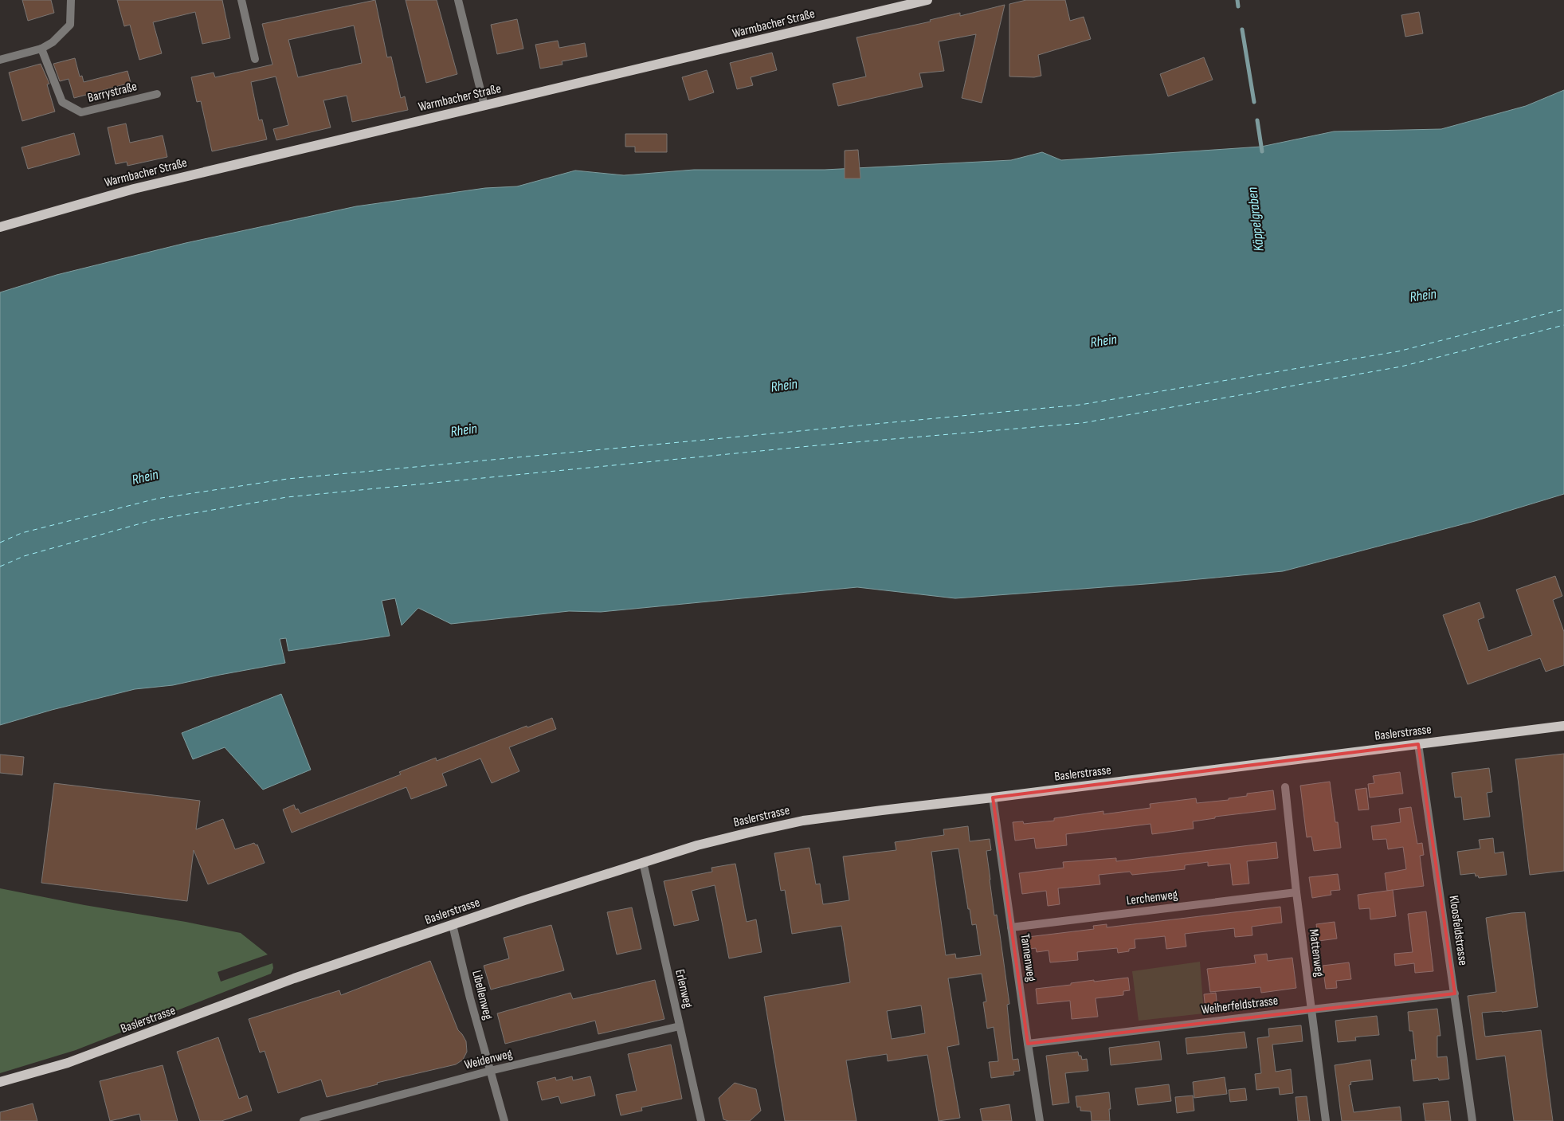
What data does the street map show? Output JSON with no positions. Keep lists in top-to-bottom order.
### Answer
{
  "streets": {
    "main road": ["Warmbacher Straße", "Baslerstrasse"],
    "street": [
      "Barrystraße",
      "Lerchenweg",
      "Kloosfeldstrasse",
      "Mattenweg",
      "Tannenweg",
      "Erlenweg",
      "Libellenweg",
      "Weiherfeldstrasse",
      "Weidenweg"
    ]
  },
  "crossings": [
    ["Baslerstrasse", "Kloosfeldstrasse"],
    ["Baslerstrasse", "Tannenweg"],
    ["Baslerstrasse", "Erlenweg"],
    ["Baslerstrasse", "Libellenweg"],
    ["Lerchenweg", "Mattenweg"],
    ["Lerchenweg", "Tannenweg"],
    ["Kloosfeldstrasse", "Weiherfeldstrasse"],
    ["Mattenweg", "Weiherfeldstrasse"],
    ["Tannenweg", "Weiherfeldstrasse"],
    ["Erlenweg", "Weidenweg"],
    ["Libellenweg", "Weidenweg"]
  ],
  "water": ["Käppelgraben", "Rhein"]
}
